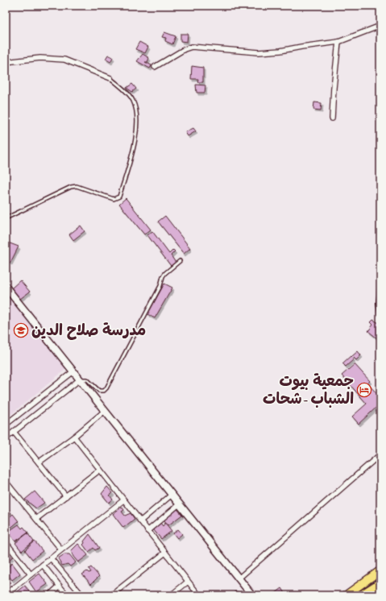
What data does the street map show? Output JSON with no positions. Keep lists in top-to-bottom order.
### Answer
{
  "places": {
    "school or university": ["مدرسة صلاح الدين"],
    "hotel": ["جمعية بيوت الشباب -شحات"]
  }
}
